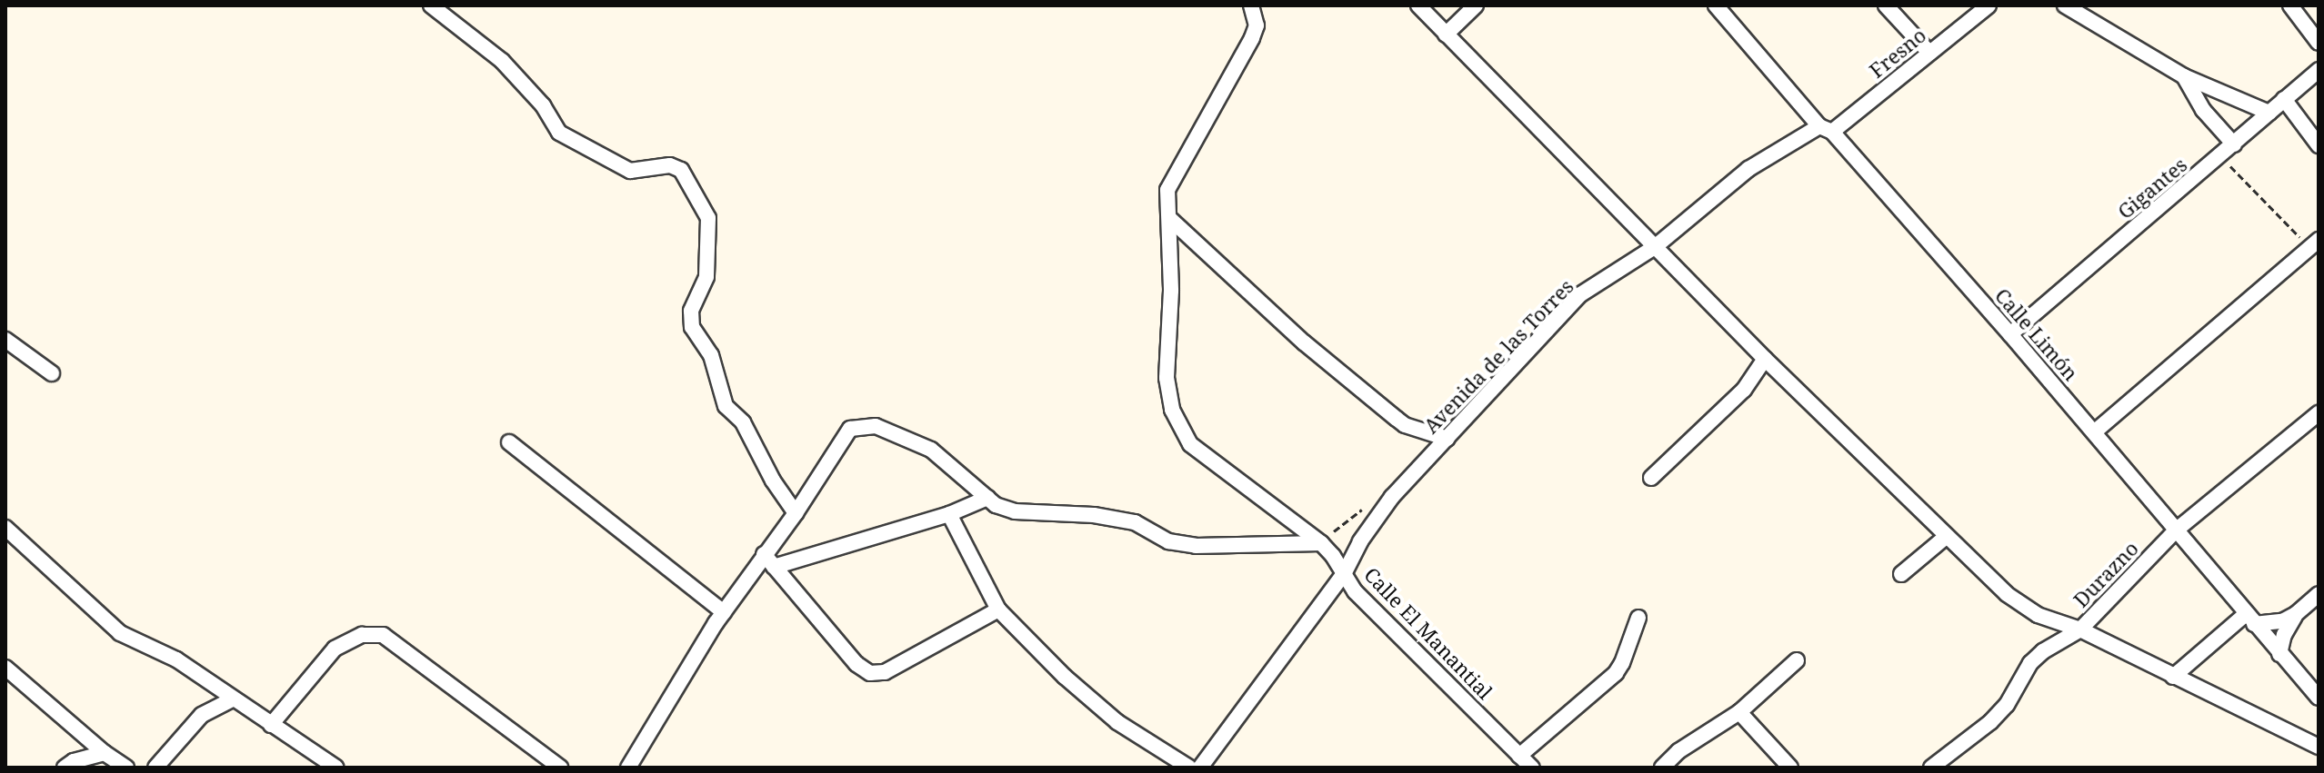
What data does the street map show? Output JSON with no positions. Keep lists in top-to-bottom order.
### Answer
{
  "streets": {
    "street": [
      "Fresno",
      "Gigantes",
      "Calle Limón",
      "Avenida de las Torres",
      "Durazno",
      "Calle El Manantial"
    ]
  },
  "crossings": [
    ["Fresno", "Calle Limón"],
    ["Fresno", "Avenida de las Torres"],
    ["Gigantes", "Calle Limón"],
    ["Calle Limón", "Avenida de las Torres"],
    ["Calle Limón", "Durazno"],
    ["Avenida de las Torres", "Calle El Manantial"]
  ]
}
